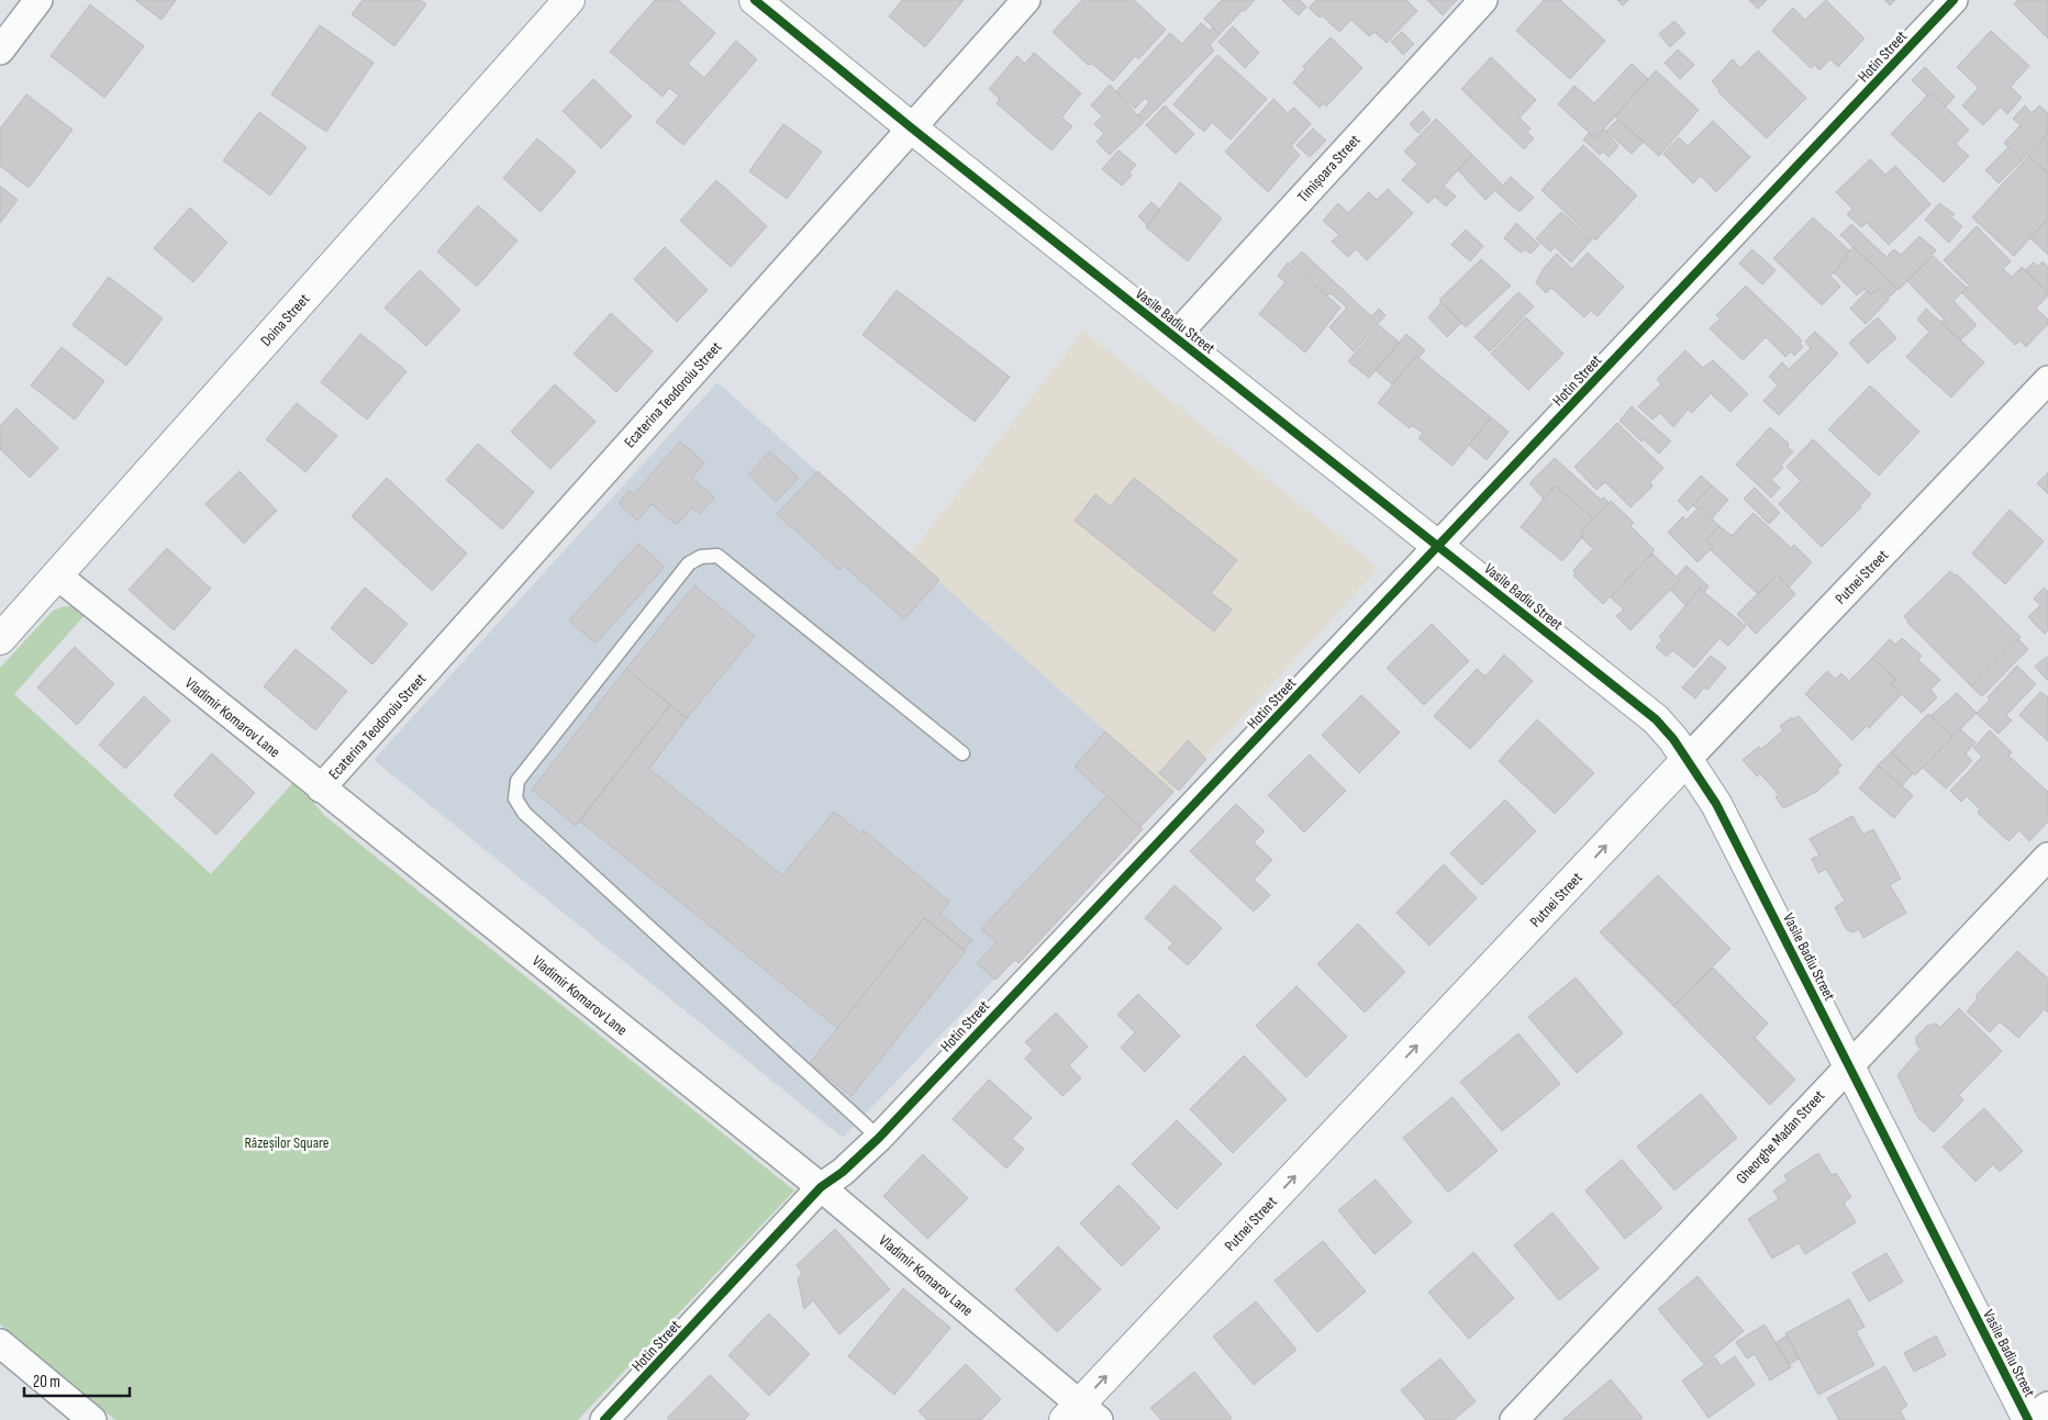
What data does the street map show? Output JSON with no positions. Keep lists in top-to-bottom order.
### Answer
{
  "streets": {
    "street": [
      "Hotin Street",
      "Timișoara Street",
      "Doina Street",
      "Vasile Badiu Street",
      "Ecaterina Teodoroiu Street",
      "Putnei Street",
      "Vladimir Komarov Lane",
      "Gheorghe Madan Street"
    ]
  },
  "crossings": [
    ["Hotin Street", "Vasile Badiu Street"],
    ["Hotin Street", "Vladimir Komarov Lane"],
    ["Timișoara Street", "Vasile Badiu Street"],
    ["Doina Street", "Vladimir Komarov Lane"],
    ["Vasile Badiu Street", "Ecaterina Teodoroiu Street"],
    ["Vasile Badiu Street", "Putnei Street"],
    ["Vasile Badiu Street", "Gheorghe Madan Street"],
    ["Ecaterina Teodoroiu Street", "Vladimir Komarov Lane"],
    ["Putnei Street", "Vladimir Komarov Lane"]
  ],
  "one_way": ["Putnei Street"],
  "parks": ["Răzeșilor Square"],
  "scale_bar": "20 m"
}
